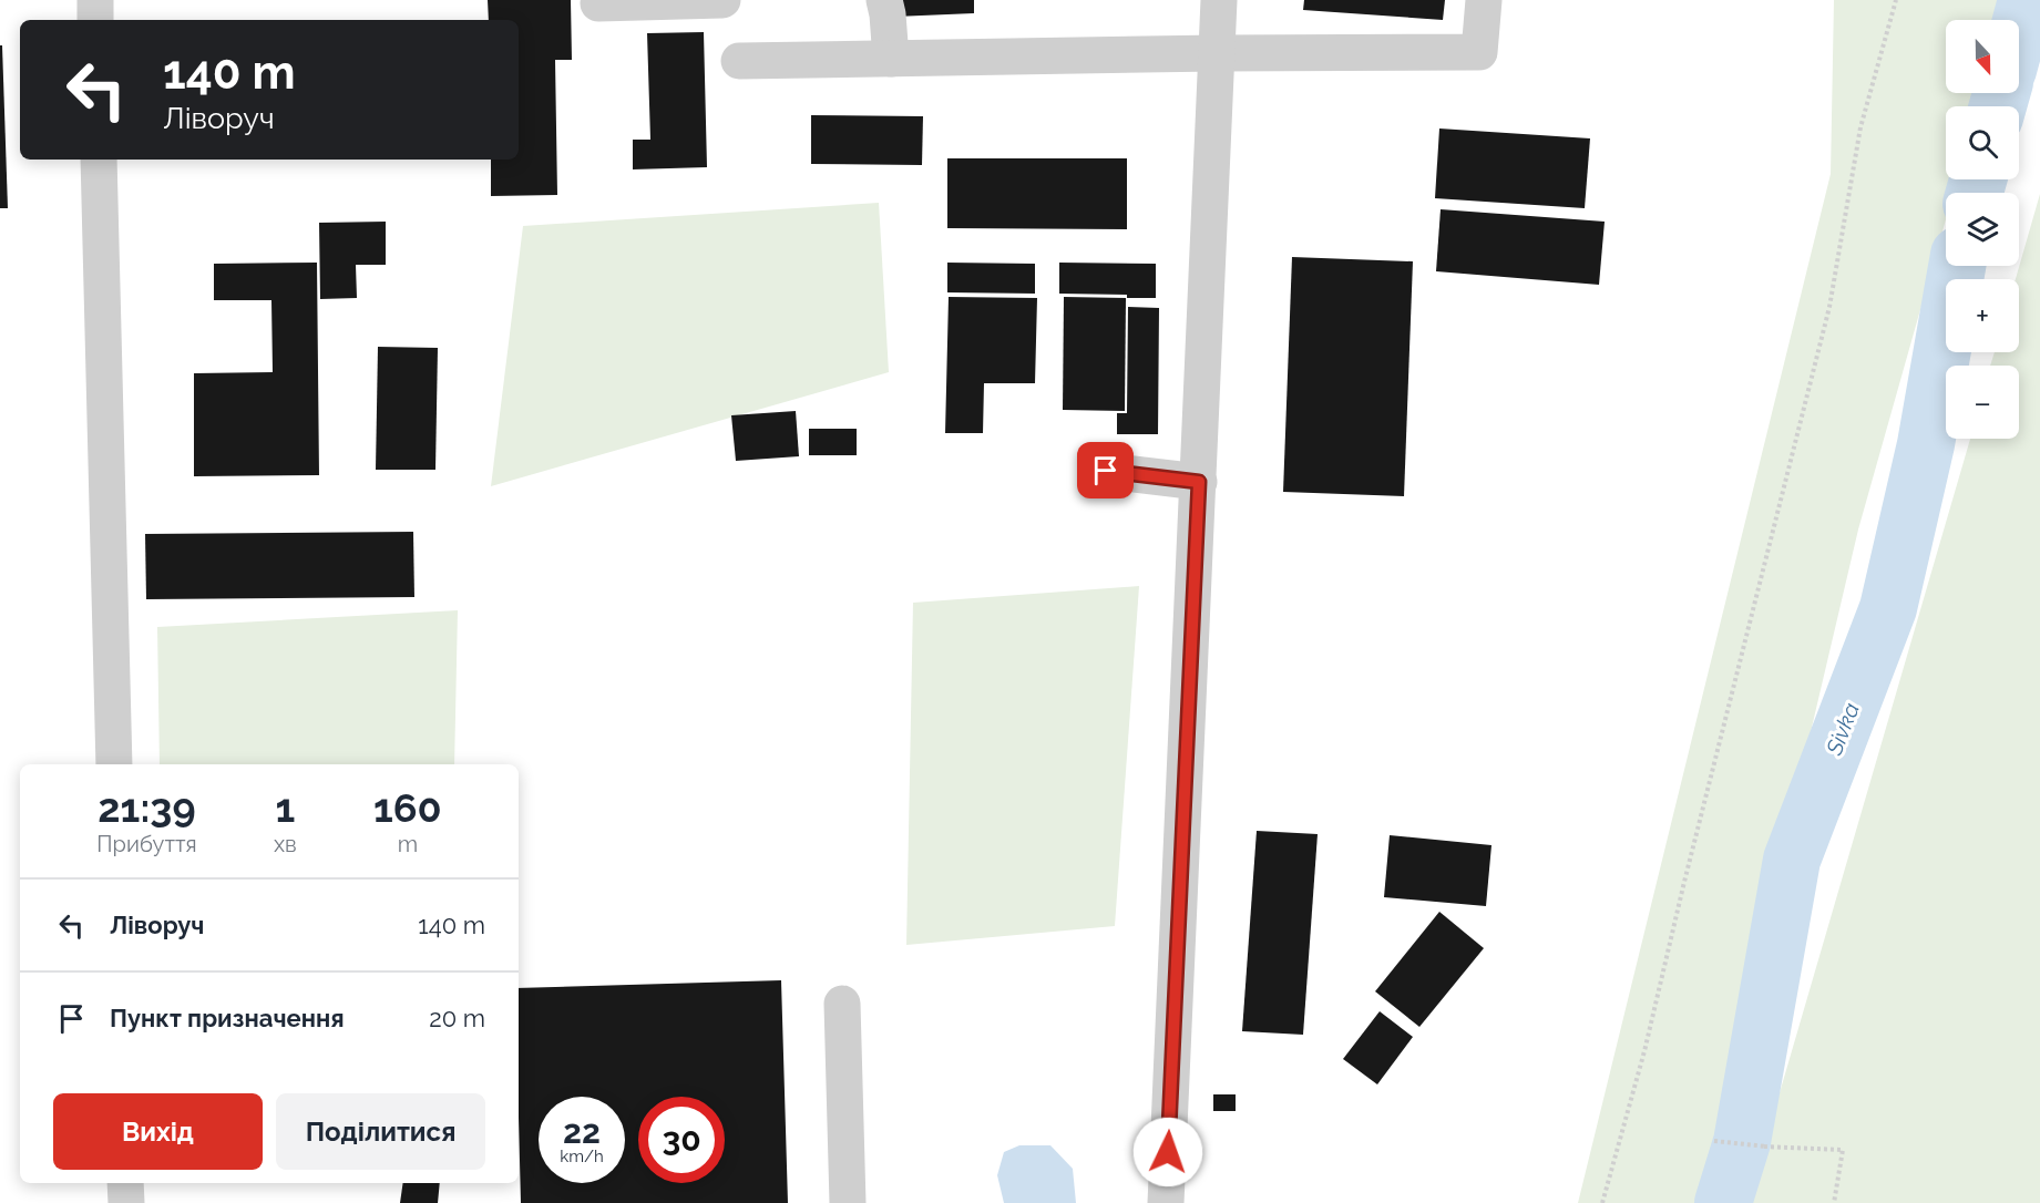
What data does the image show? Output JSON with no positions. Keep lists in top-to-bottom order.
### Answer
{
  "water": ["Sivka"],
  "north": "bottom",
  "page": {
    "map_buttons": ["+", "−"],
    "turn": ["140 m", "Ліворуч"],
    "eta": [
      "21:39",
      "Прибуття",
      "1",
      "хв",
      "160",
      "m"
    ],
    "list": [
      {
        "name": "Ліворуч",
        "value": "140 m"
      },
      {
        "name": "Пункт призначення",
        "value": "20 m"
      }
    ],
    "buttons": ["Вихід", "Поділитися"],
    "speed": "22 km/h",
    "limit": "30"
  }
}
